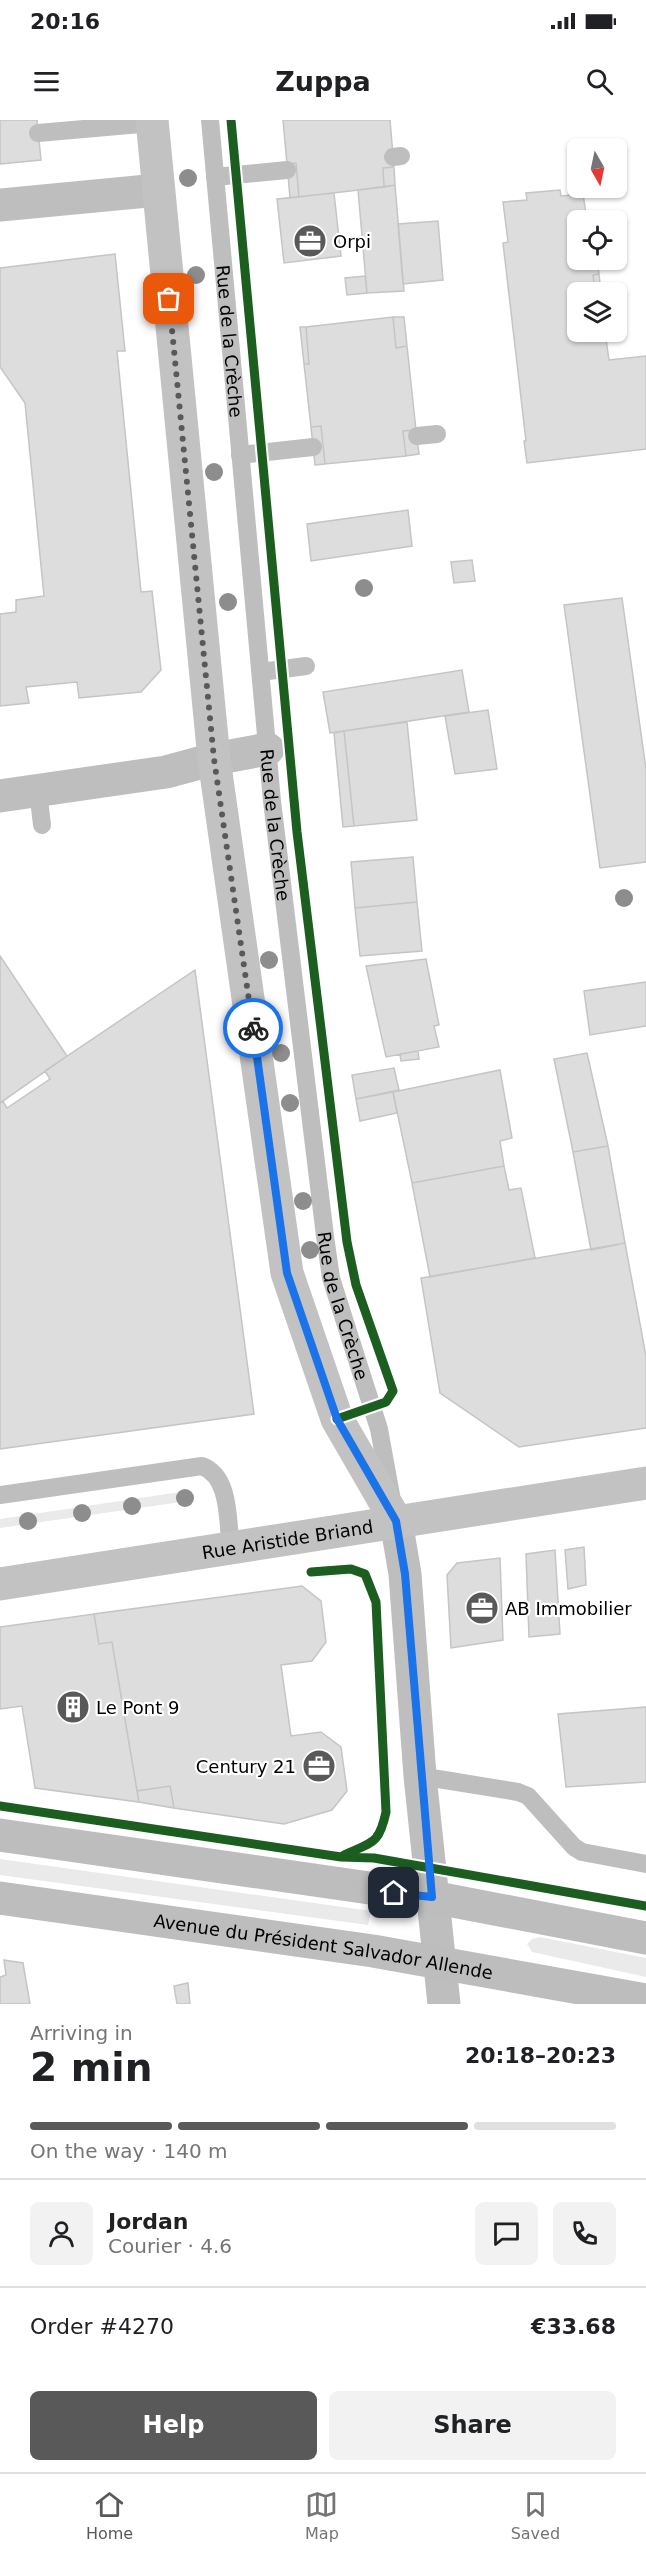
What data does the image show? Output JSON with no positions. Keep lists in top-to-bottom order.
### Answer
{
  "streets": {
    "main road": ["Avenue du Président Salvador Allende"],
    "street": ["Rue de la Crèche", "Rue Aristide Briand"]
  },
  "crossings": [
    ["Rue de la Crèche", "Rue Aristide Briand"],
    ["Rue de la Crèche", "Avenue du Président Salvador Allende"]
  ],
  "places": {
    "office": ["Orpi", "AB Immobilier", "Century 21"],
    "building": ["Le Pont 9"]
  },
  "north": "bottom",
  "page": {
    "status": "20:16",
    "header": "Zuppa",
    "heading": ["2 min", "Arriving in", "20:18–20:23"],
    "panel": [
      "Jordan",
      "Courier · 4.6",
      "Order #4270",
      "€33.68"
    ],
    "bar": "On the way · 140 m",
    "buttons": ["Help", "Share"],
    "tabs": ["Home", "Map", "Saved"]
  }
}
